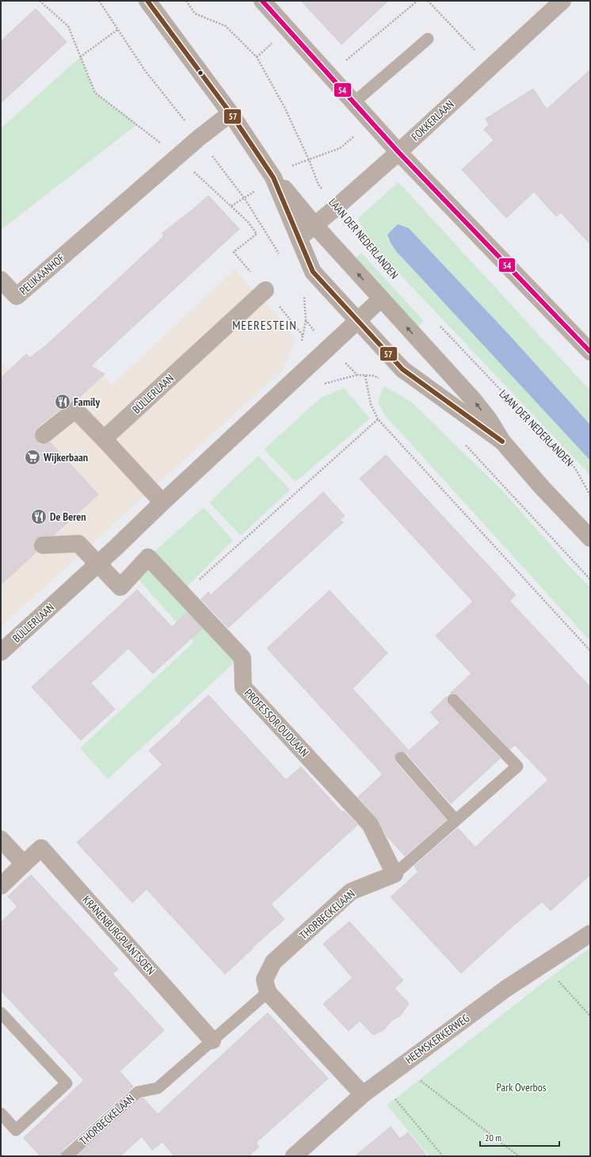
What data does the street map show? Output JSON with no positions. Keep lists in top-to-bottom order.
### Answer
{
  "streets": {
    "main road": ["BÜLLERLAAN"],
    "street": [
      "FOKKERLAAN",
      "PELIKAANHOF",
      "PROFESSOR OUDLAAN",
      "THORBECKELAAN",
      "KRANENBURGPLANTSOEN",
      "HEEMSKERKERWEG"
    ],
    "path": ["LAAN DER NEDERLANDEN"]
  },
  "crossings": [
    ["FOKKERLAAN", "LAAN DER NEDERLANDEN"],
    ["BÜLLERLAAN", "PROFESSOR OUDLAAN"],
    ["PROFESSOR OUDLAAN", "THORBECKELAAN"],
    ["THORBECKELAAN", "KRANENBURGPLANTSOEN"]
  ],
  "districts": ["MEERESTEIN"],
  "parks": ["Park Overbos"],
  "places": {
    "restaurant": ["Family", "De Beren"],
    "supermarket": ["Wijkerbaan"]
  },
  "lines": ["transit line 57", "transit line 54"],
  "scale_bar": "20 m"
}
